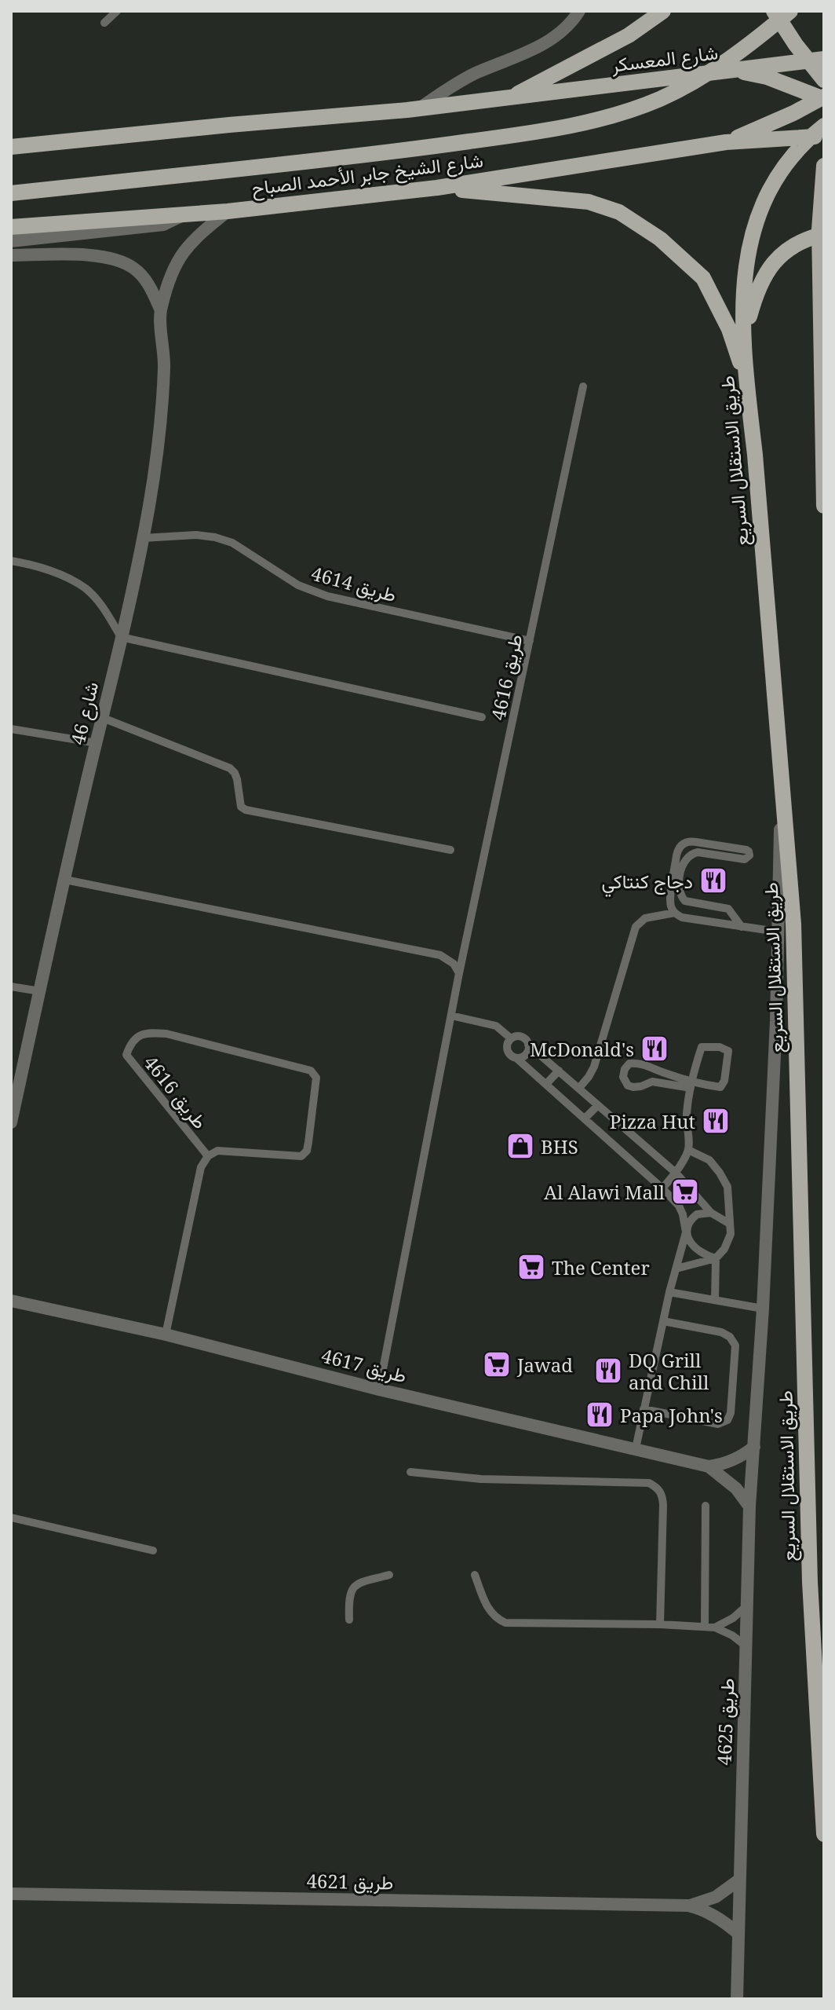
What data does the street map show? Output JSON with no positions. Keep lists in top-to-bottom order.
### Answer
{
  "streets": {
    "main road": ["شارع المعسكر", "شارع الشيخ جابر الأحمد الصباح", "طريق الاستقلال السريع"],
    "street": [
      "شارع 46",
      "طريق 4617",
      "طريق 4625",
      "طريق 4621"
    ],
    "lane": ["طريق 4614", "طريق 4616"]
  },
  "crossings": [
    ["شارع الشيخ جابر الأحمد الصباح", "شارع 46"],
    ["طريق الاستقلال السريع", "طريق 4625"],
    ["طريق 4614", "طريق 4616"],
    ["طريق 4614", "شارع 46"],
    ["طريق 4616", "طريق 4617"],
    ["طريق 4617", "طريق 4625"],
    ["طريق 4625", "طريق 4621"]
  ],
  "places": {
    "restaurant": [
      "دجاج كنتاكي",
      "McDonald's",
      "Pizza Hut",
      "DQ Grill and Chill",
      "Papa John's"
    ],
    "shop": ["BHS"],
    "supermarket": ["Al Alawi Mall", "The Center", "Jawad"]
  }
}
